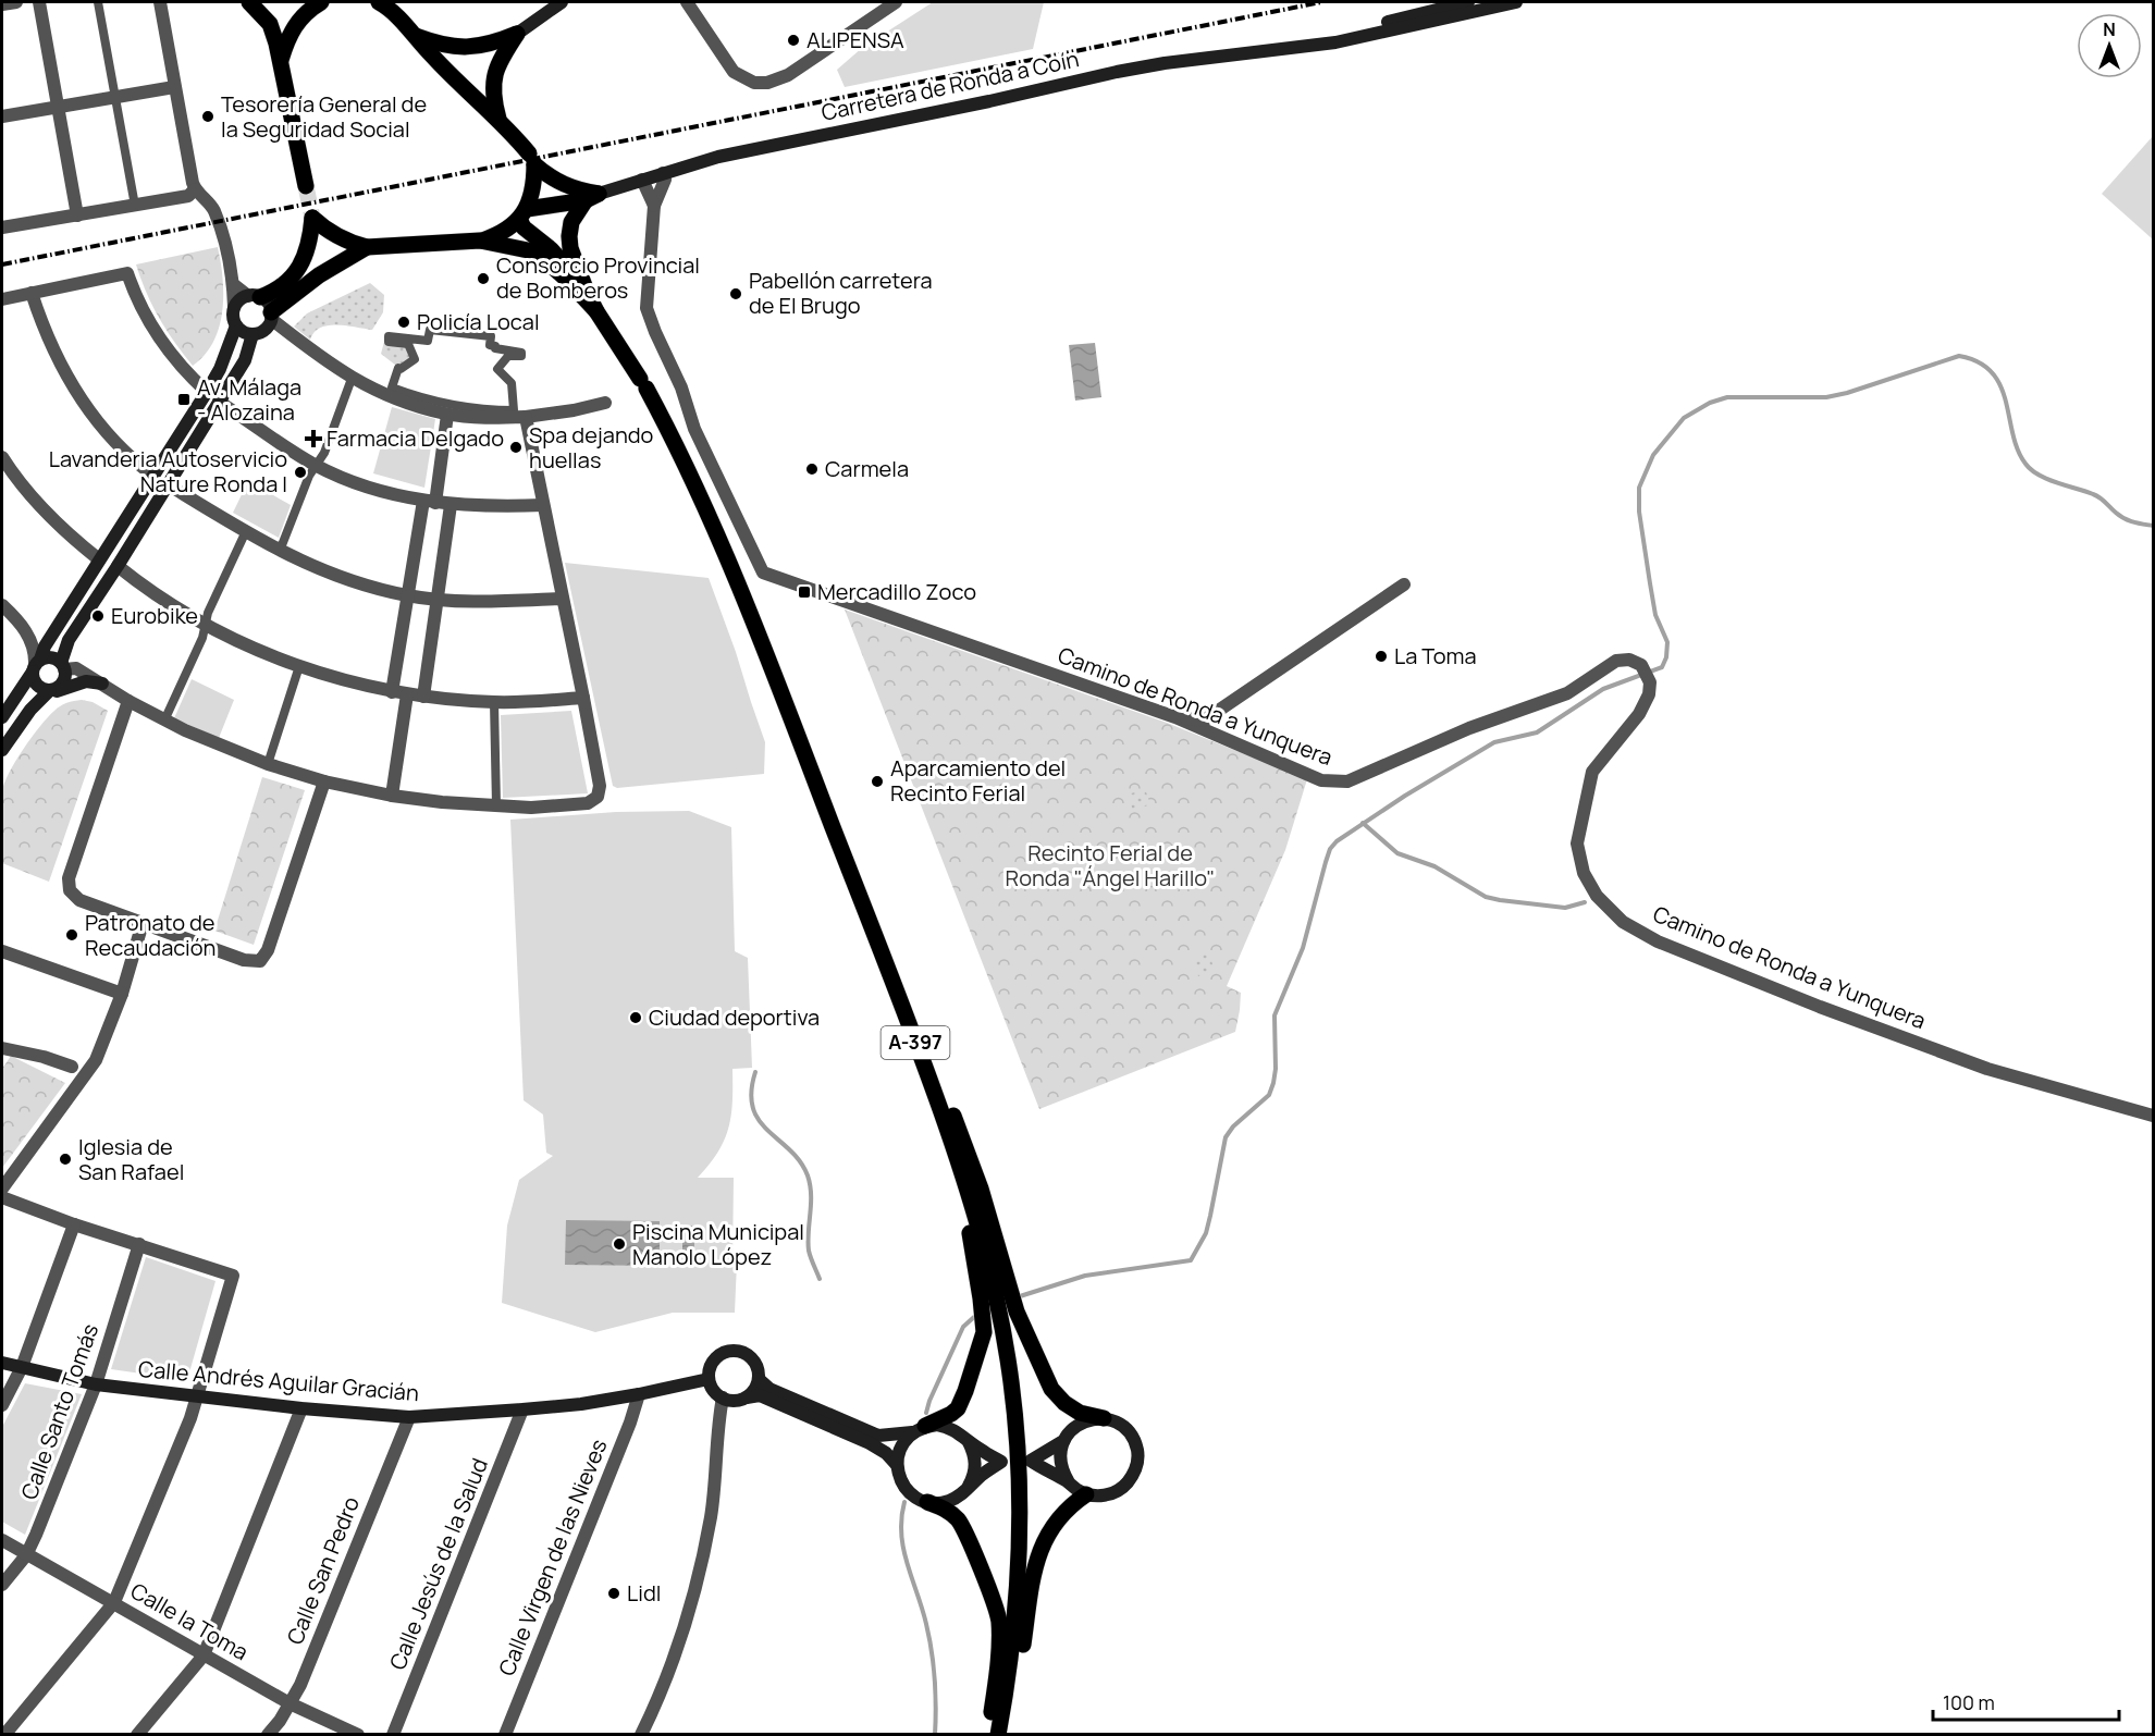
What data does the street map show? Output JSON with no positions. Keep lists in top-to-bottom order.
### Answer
{
  "streets": {
    "main road": ["Carretera de Ronda a Coín", "A-397", "Calle Andrés Aguilar Gracián"],
    "street": [
      "Camino de Ronda a Yunquera",
      "Calle Santo Tomás",
      "Calle Virgen de las Nieves",
      "Calle Jesús de la Salud",
      "Calle San Pedro",
      "Calle la Toma"
    ]
  },
  "crossings": [
    ["Carretera de Ronda a Coín", "Camino de Ronda a Yunquera"],
    ["Calle Andrés Aguilar Gracián", "Calle Santo Tomás"],
    ["Calle Andrés Aguilar Gracián", "Calle Virgen de las Nieves"],
    ["Calle Andrés Aguilar Gracián", "Calle Jesús de la Salud"],
    ["Calle Andrés Aguilar Gracián", "Calle San Pedro"],
    ["Calle Santo Tomás", "Calle la Toma"],
    ["Calle San Pedro", "Calle la Toma"]
  ],
  "parks": ["Recinto Ferial de Ronda \"Ángel Harillo\""],
  "places": {
    "other": [
      "ALIPENSA",
      "Tesorería General de la Seguridad Social",
      "Consorcio Provincial de Bomberos",
      "Pabellón carretera de El Brugo",
      "Policía Local",
      "Spa dejando huellas",
      "Carmela",
      "Lavanderia Autoservicio Nature Ronda I",
      "Eurobike",
      "La Toma",
      "Aparcamiento del Recinto Ferial",
      "Patronato de Recaudación",
      "Ciudad deportiva",
      "Iglesia de San Rafael",
      "Piscina Municipal Manolo López",
      "Lidl"
    ],
    "transit": ["Av. Málaga - Alozaina", "Mercadillo Zoco"],
    "health": ["Farmacia Delgado"]
  },
  "scale_bar": "100 m",
  "north": "top"
}
